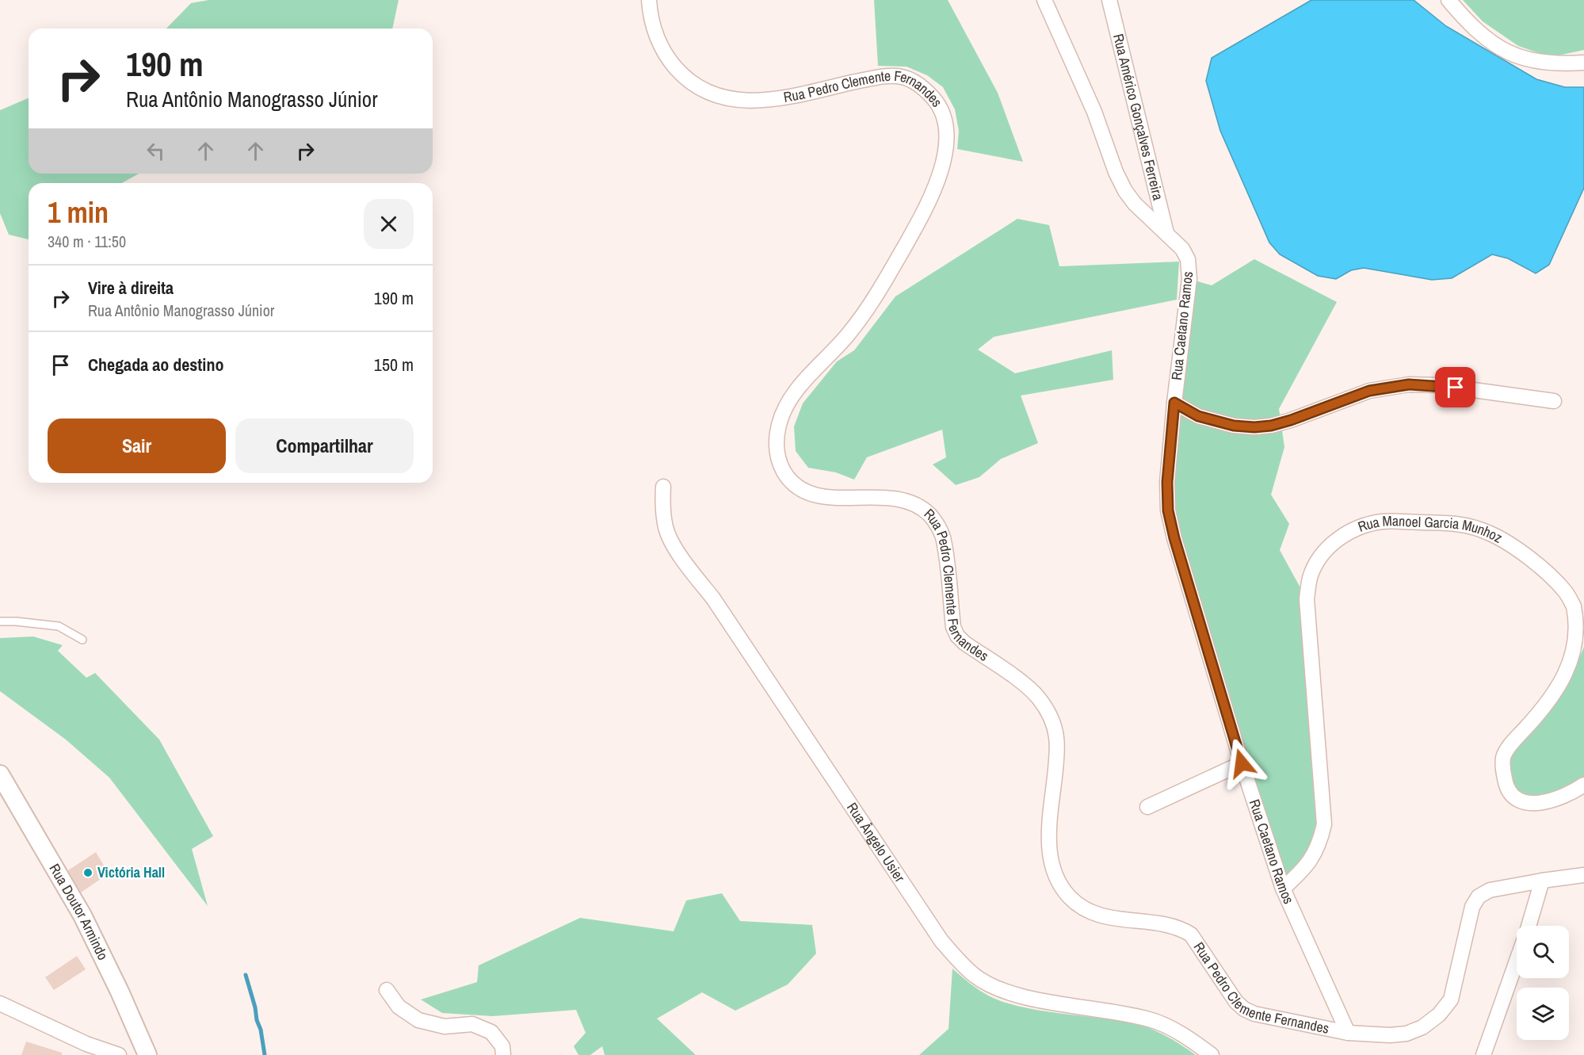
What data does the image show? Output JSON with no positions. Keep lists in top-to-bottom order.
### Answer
{
  "streets": {
    "street": [
      "Rua Pedro Clemente Fernandes",
      "Rua Américo Gonçalves Ferreira",
      "Rua Caetano Ramos",
      "Rua Manoel Garcia Munhoz",
      "Rua Ângelo Usier",
      "Rua Doutor Armindo"
    ]
  },
  "crossings": [
    ["Rua Pedro Clemente Fernandes", "Rua Caetano Ramos"],
    ["Rua Américo Gonçalves Ferreira", "Rua Caetano Ramos"],
    ["Rua Caetano Ramos", "Rua Manoel Garcia Munhoz"]
  ],
  "places": ["Victória Hall"],
  "page": {
    "turn": ["190 m", "Rua Antônio Manograsso Júnior"],
    "heading": ["1 min", "340 m · 11:50"],
    "list": [
      {
        "name": "Vire à direita",
        "note": "Rua Antônio Manograsso Júnior",
        "value": "190 m"
      },
      {
        "name": "Chegada ao destino",
        "value": "150 m"
      }
    ],
    "buttons": ["Sair", "Compartilhar"]
  }
}
